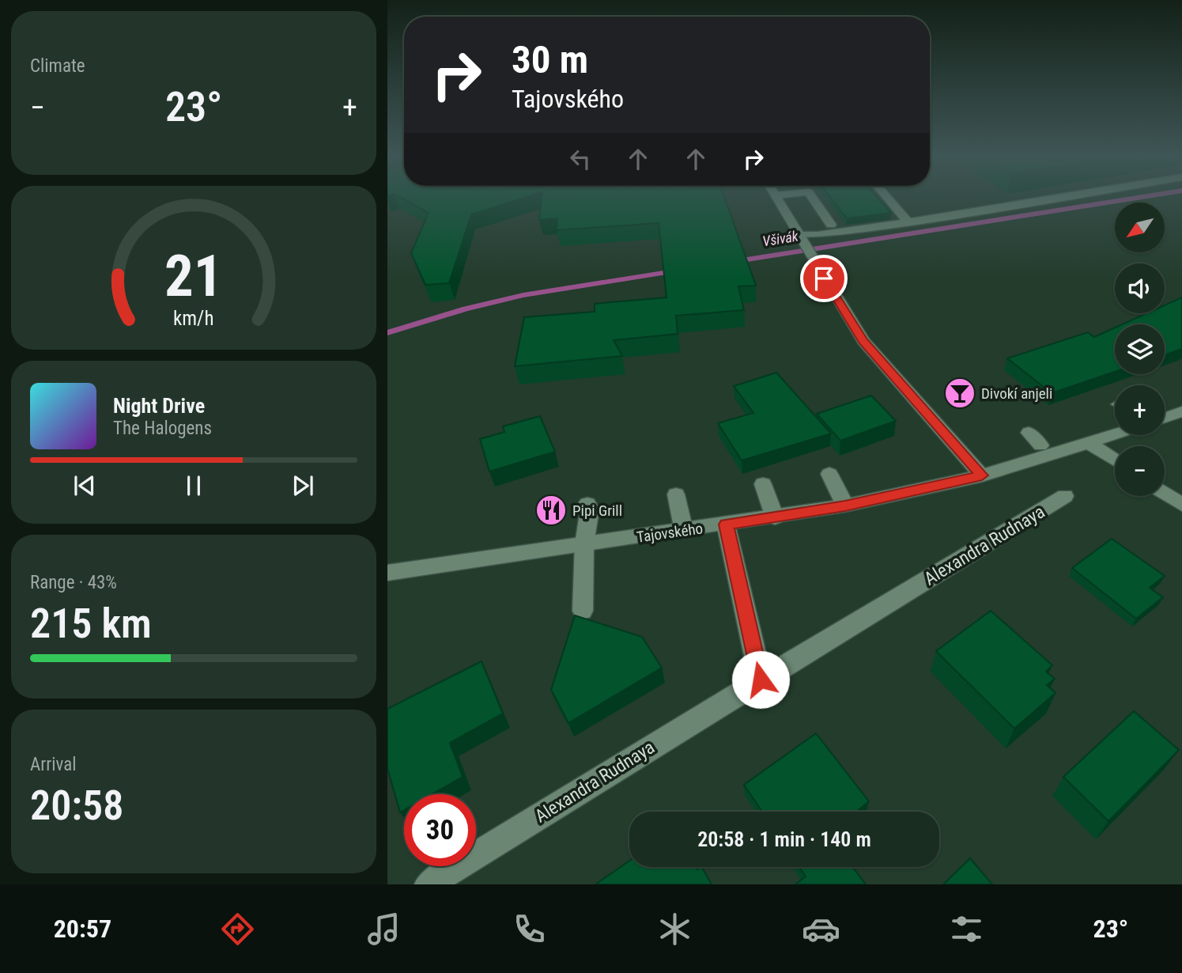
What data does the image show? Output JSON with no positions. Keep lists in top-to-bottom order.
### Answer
{
  "streets": {
    "street": ["Tajovského", "Alexandra Rudnaya"]
  },
  "water": ["Všivák"],
  "places": {
    "bar": ["Divokí anjeli"],
    "restaurant": ["Pipi Grill"]
  },
  "north": "bottom left",
  "page": {
    "tile": [
      "Climate",
      ["Range · 43%", "215 km"],
      ["Arrival", "20:58"]
    ],
    "turn": ["30 m", "Tajovského"],
    "heat": ["−", "23°", "+"],
    "map_buttons": ["+", "−"],
    "song": ["Night Drive", "The Halogens"],
    "limit": "30",
    "trip": "20:58 · 1 min · 140 m",
    "tabs": ["20:57", "23°"],
    "gauge": ["21", "km/h"]
  }
}
